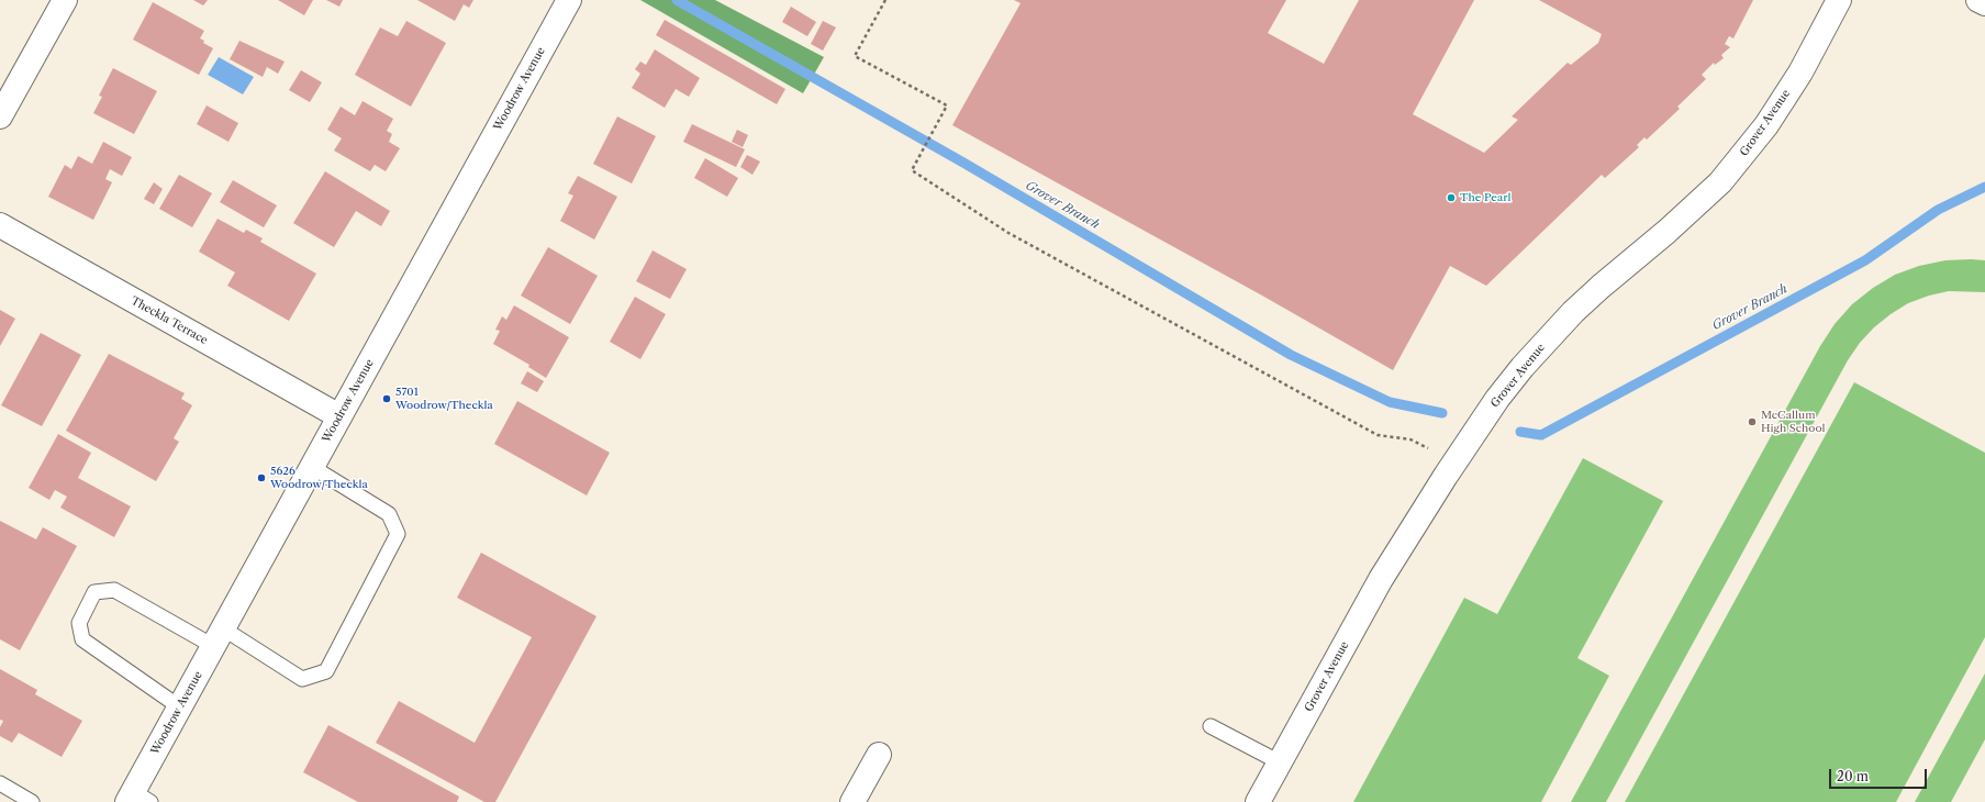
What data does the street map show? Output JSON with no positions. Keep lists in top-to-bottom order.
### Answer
{
  "streets": {
    "street": ["Woodrow Avenue", "Grover Avenue", "Theckla Terrace"]
  },
  "crossings": [
    ["Woodrow Avenue", "Theckla Terrace"]
  ],
  "water": ["Grover Branch"],
  "places": [
    "The Pearl",
    "5701 Woodrow/Theckla",
    "McCallum High School",
    "5626 Woodrow/Theckla"
  ],
  "scale_bar": "20 m"
}
